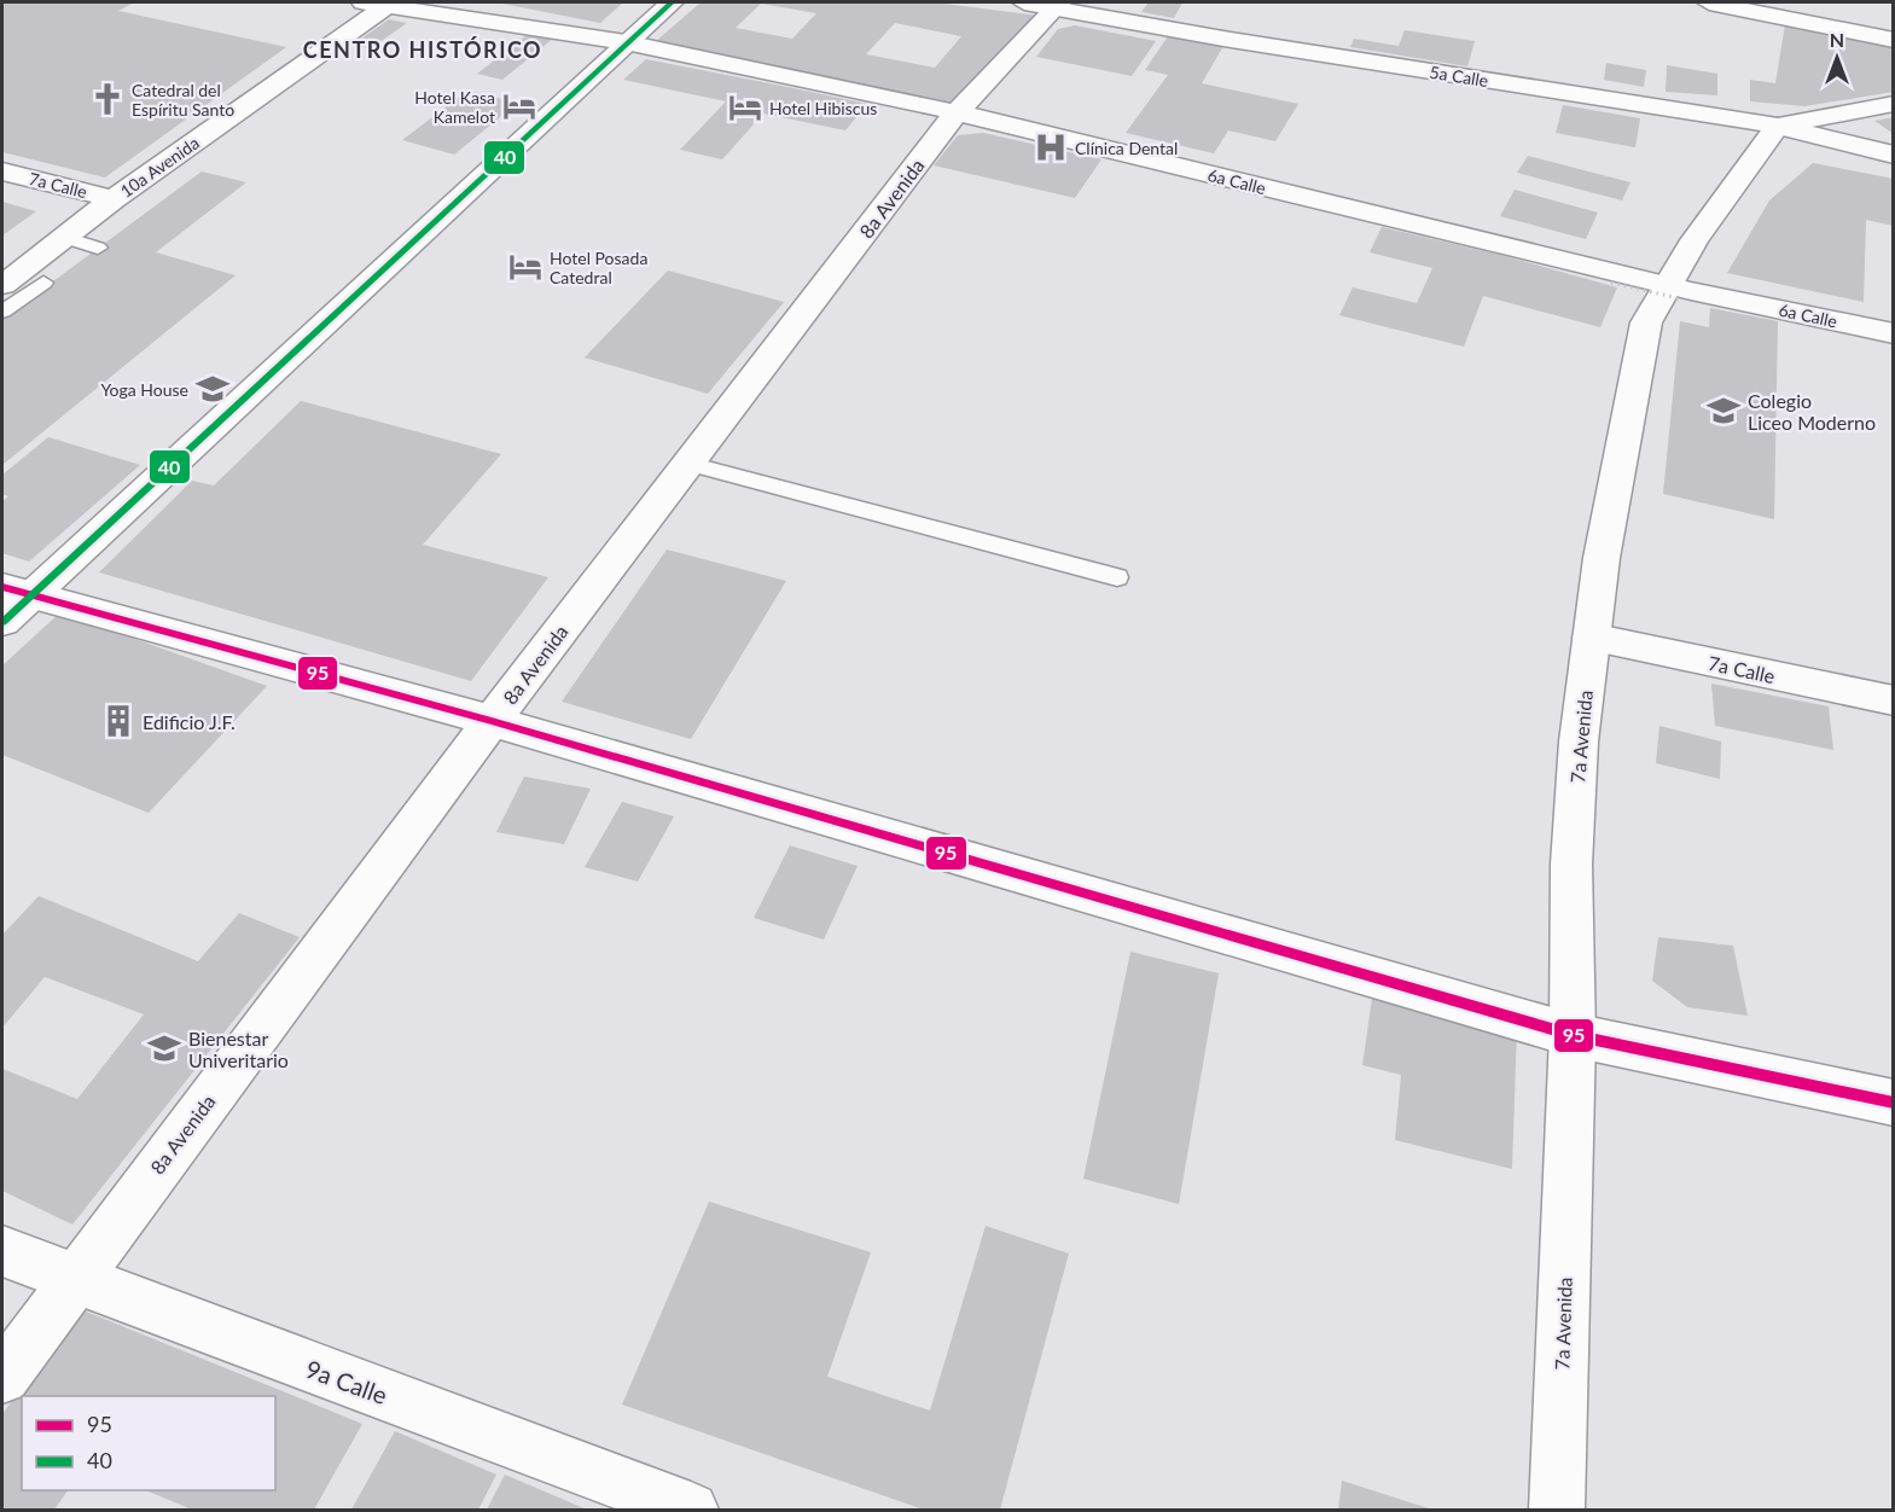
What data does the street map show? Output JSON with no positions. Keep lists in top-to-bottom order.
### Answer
{
  "streets": {
    "street": [
      "5a Calle",
      "10a Avenida",
      "6a Calle",
      "7a Calle",
      "8a Avenida",
      "7a Avenida",
      "9a Calle"
    ]
  },
  "crossings": [
    ["5a Calle", "8a Avenida"],
    ["5a Calle", "7a Avenida"],
    ["10a Avenida", "6a Calle"],
    ["10a Avenida", "7a Calle"],
    ["6a Calle", "8a Avenida"],
    ["6a Calle", "7a Avenida"],
    ["7a Calle", "7a Avenida"],
    ["8a Avenida", "9a Calle"]
  ],
  "districts": ["CENTRO HISTÓRICO"],
  "places": {
    "church": ["Catedral del Espíritu Santo"],
    "hotel": ["Hotel Kasa Kamelot", "Hotel Hibiscus", "Hotel Posada Catedral"],
    "hospital": ["Clínica Dental"],
    "school or university": ["Yoga House", "Colegio Liceo Moderno", "Bienestar Univeritario"],
    "building": ["Edificio J.F."]
  },
  "lines": ["transit line 40", "transit line 95"],
  "legend": ["95", "40"],
  "north": "top"
}
